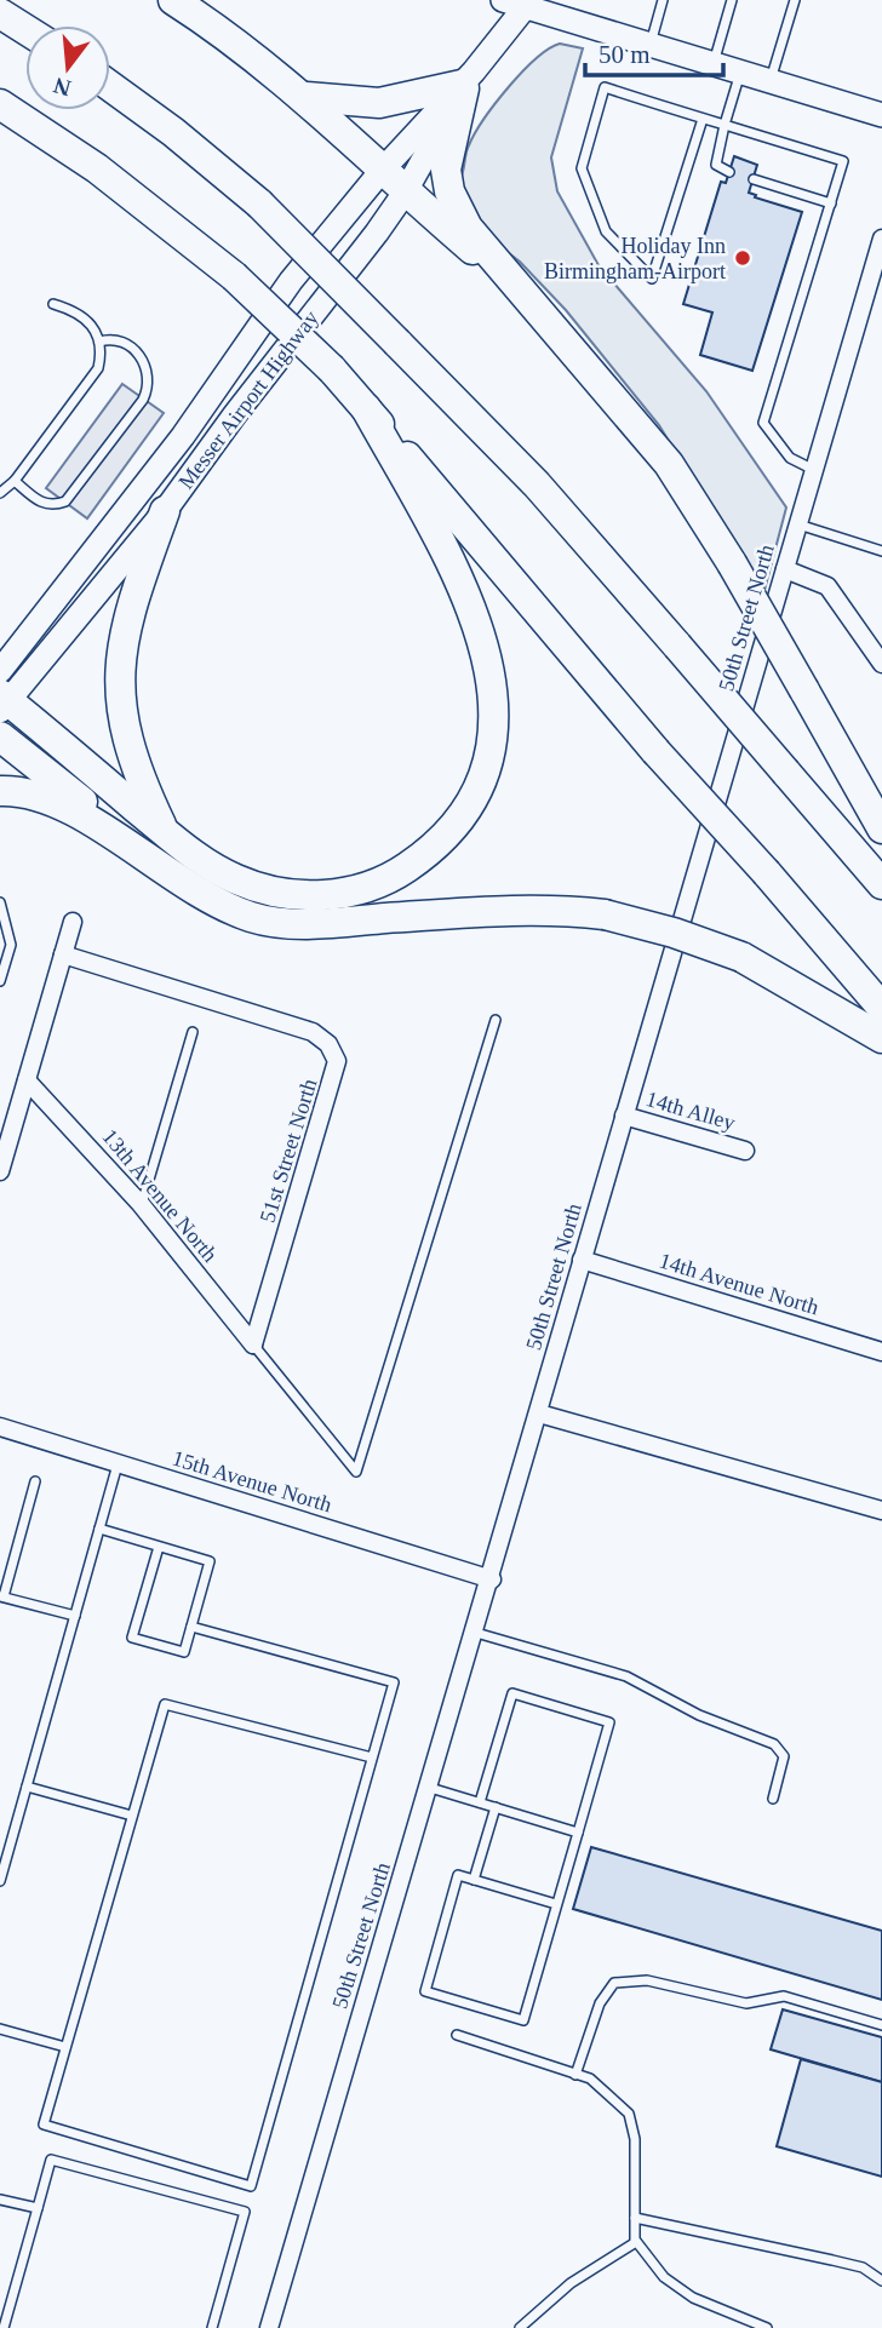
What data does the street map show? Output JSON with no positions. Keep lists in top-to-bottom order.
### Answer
{
  "streets": {
    "main road": ["Messer Airport Highway"],
    "street": [
      "50th Street North",
      "14th Alley",
      "51st Street North",
      "13th Avenue North",
      "14th Avenue North",
      "15th Avenue North"
    ]
  },
  "crossings": [
    ["50th Street North", "14th Alley"],
    ["50th Street North", "14th Avenue North"],
    ["50th Street North", "15th Avenue North"],
    ["51st Street North", "13th Avenue North"]
  ],
  "places": ["Holiday Inn Birmingham-Airport"],
  "scale_bar": "50 m",
  "north": "bottom"
}
